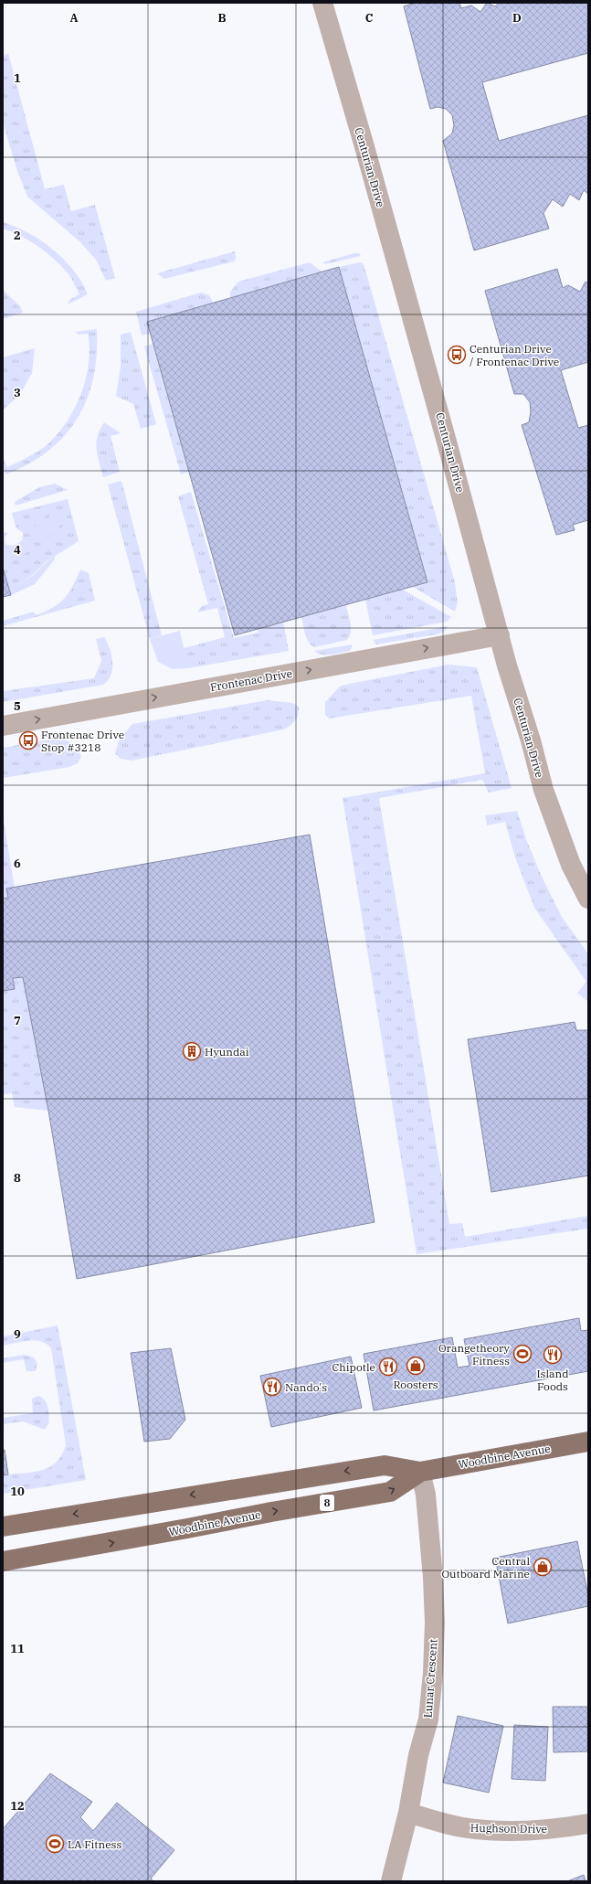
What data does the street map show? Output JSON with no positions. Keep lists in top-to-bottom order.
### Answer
{
  "streets": {
    "main road": ["Woodbine Avenue", "8"],
    "street": [
      "Centurian Drive",
      "Frontenac Drive",
      "Lunar Crescent",
      "Hughson Drive"
    ]
  },
  "crossings": [
    ["Centurian Drive", "Frontenac Drive"],
    ["Woodbine Avenue", "Lunar Crescent"],
    ["Lunar Crescent", "Hughson Drive"]
  ],
  "one_way": ["Frontenac Drive"],
  "places": {
    "bus stop": ["Centurian Drive / Frontenac Drive", "Frontenac Drive Stop #3218"],
    "building": ["Hyundai"],
    "sports": ["Orangetheory Fitness", "LA Fitness"],
    "restaurant": ["Island Foods", "Chipotle", "Nando's"],
    "shop": ["Roosters", "Central Outboard Marine"]
  },
  "grid": {
    "columns": [
      "A",
      "B",
      "C",
      "D"
    ],
    "rows": [
      "1",
      "2",
      "3",
      "4",
      "5",
      "6",
      "7",
      "8",
      "9",
      "10",
      "11",
      "12"
    ]
  }
}
